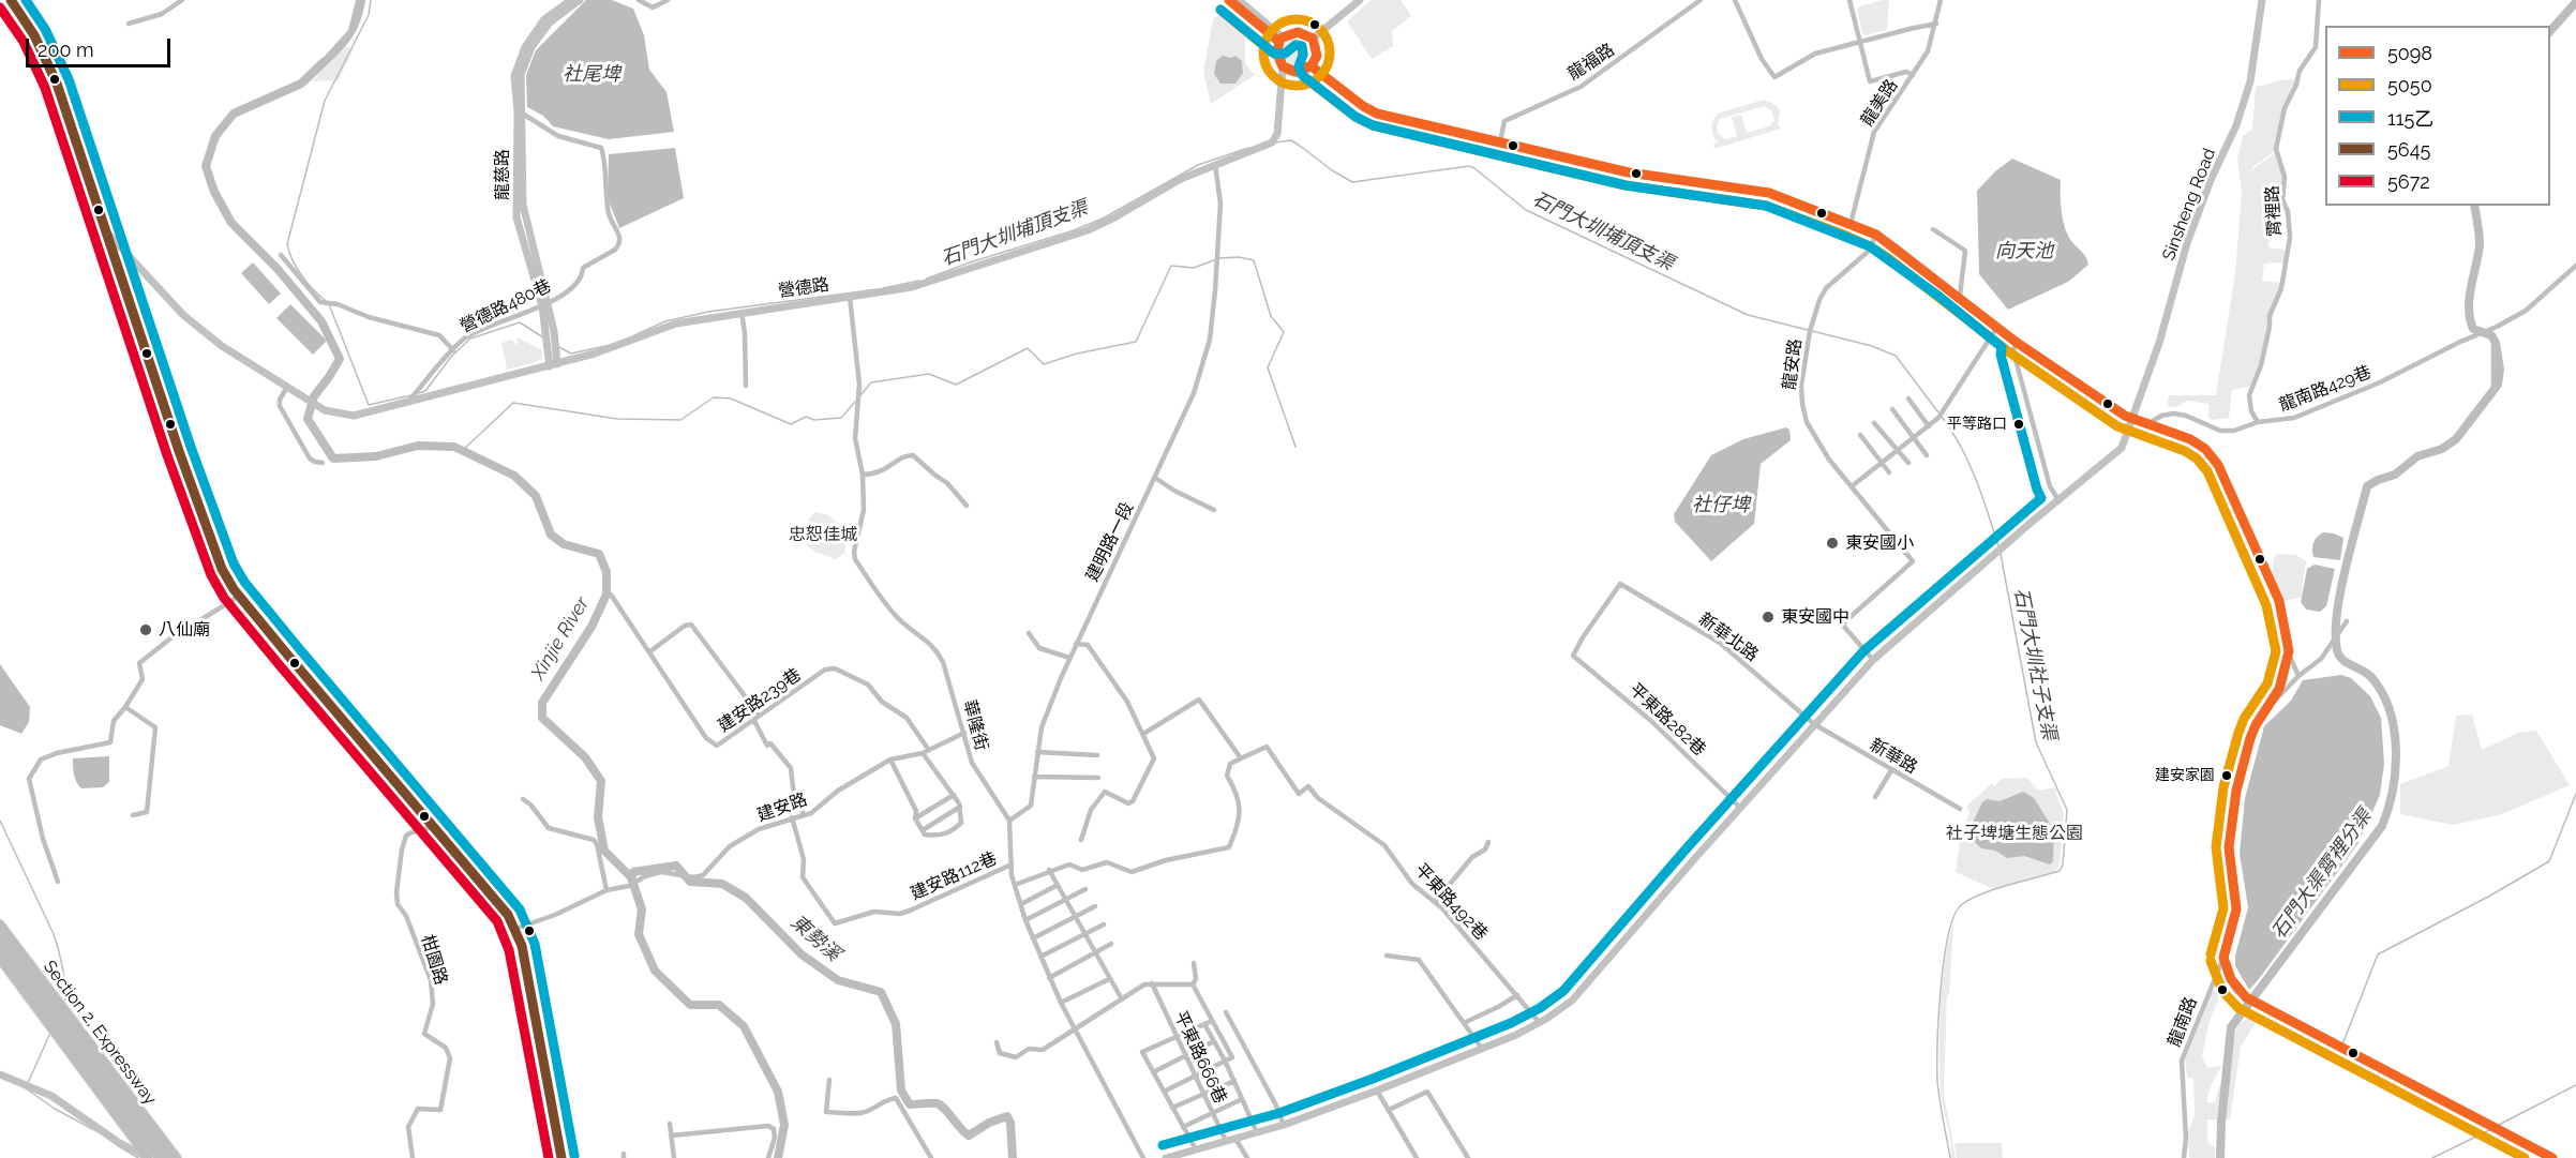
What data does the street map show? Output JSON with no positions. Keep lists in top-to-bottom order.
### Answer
{
  "streets": {
    "main road": ["Section 2, Expressway"],
    "street": [
      "龍福路",
      "龍美路",
      "龍慈路",
      "Sinsheng Road",
      "霄裡路",
      "營德路",
      "營德路480巷",
      "龍安路",
      "龍南路429巷",
      "建明路一段",
      "新華北路",
      "建安路239巷",
      "平東路282巷",
      "華隆街",
      "新華路",
      "建安路",
      "建安路112巷",
      "平東路492巷",
      "柑園路",
      "龍南路",
      "平東路666巷"
    ]
  },
  "crossings": [
    ["龍慈路", "營德路"],
    ["龍慈路", "營德路480巷"],
    ["Sinsheng Road", "龍安路"],
    ["Sinsheng Road", "新華北路"],
    ["Sinsheng Road", "平東路282巷"],
    ["Sinsheng Road", "新華路"],
    ["Sinsheng Road", "平東路492巷"],
    ["Sinsheng Road", "平東路666巷"],
    ["霄裡路", "龍南路429巷"],
    ["營德路", "營德路480巷"],
    ["營德路", "建明路一段"],
    ["營德路", "華隆街"],
    ["建明路一段", "華隆街"],
    ["新華北路", "平東路282巷"],
    ["新華北路", "新華路"],
    ["建安路239巷", "建安路"],
    ["華隆街", "建安路"],
    ["建安路", "建安路112巷"]
  ],
  "water": [
    "社尾埤",
    "石門大圳埔頂支渠",
    "向天池",
    "社仔埤",
    "Xinjie River",
    "石門大圳社子支渠",
    "石門大渠霄裡分渠",
    "東勢溪"
  ],
  "parks": ["忠恕佳城", "社子埤塘生態公園"],
  "places": [
    "平等路口",
    "東安國小",
    "東安國中",
    "八仙廟",
    "建安家園"
  ],
  "lines": [
    "transit line 5098",
    "transit line 115乙",
    "transit line 5645",
    "transit line 5672",
    "transit line 5050"
  ],
  "legend": [
    "5098",
    "5050",
    "115乙",
    "5645",
    "5672"
  ],
  "scale_bar": "200 m"
}
